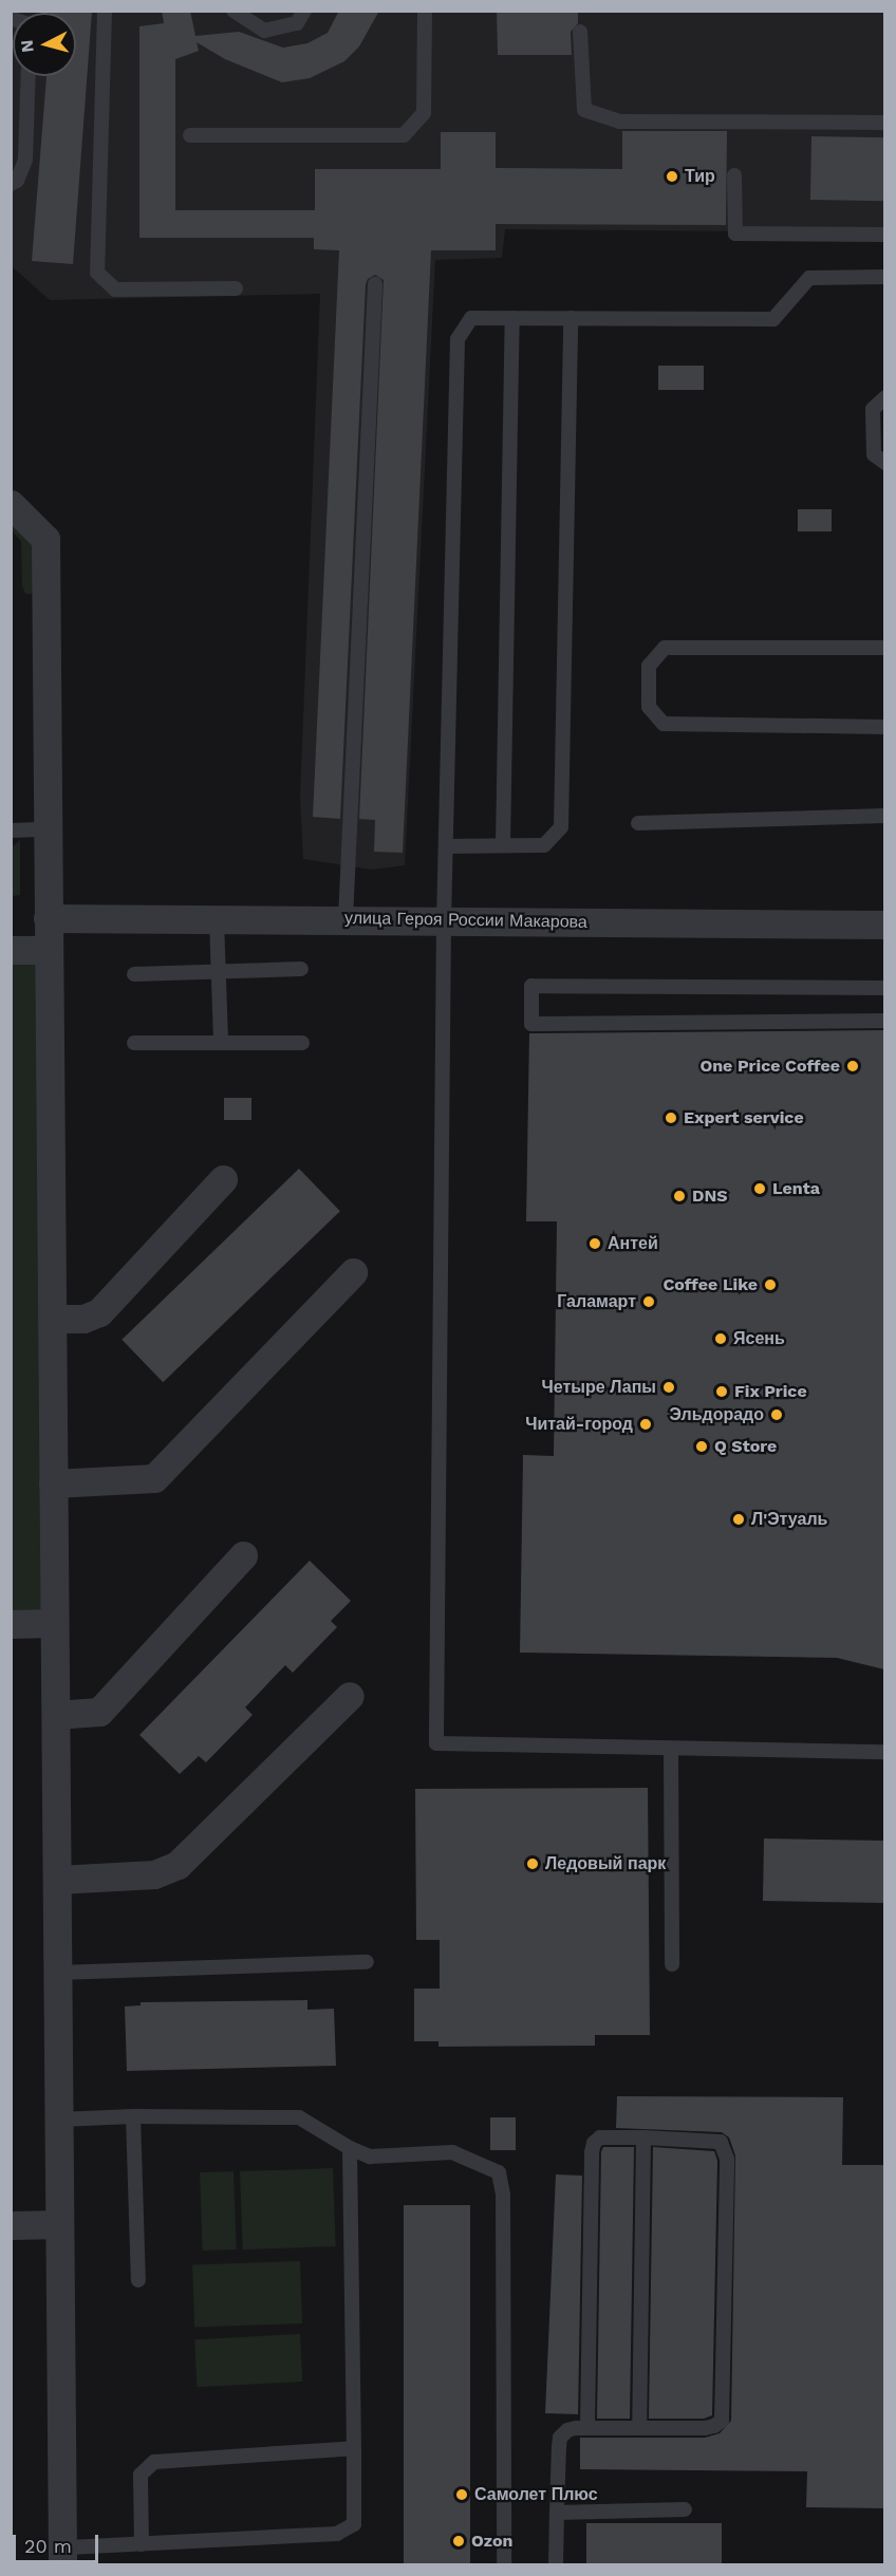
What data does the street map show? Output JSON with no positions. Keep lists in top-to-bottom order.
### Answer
{
  "streets": {
    "street": ["улица Героя России Макарова"]
  },
  "places": [
    "Тир",
    "One Price Coffee",
    "Expert service",
    "Lenta",
    "DNS",
    "Антей",
    "Coffee Like",
    "Галамарт",
    "Ясень",
    "Четыре Лапы",
    "Fix Price",
    "Эльдорадо",
    "Читай-город",
    "Q Store",
    "Л'Этуаль",
    "Ледовый парк",
    "Самолет Плюс",
    "Ozon"
  ],
  "scale_bar": "20 m",
  "north": "left"
}
